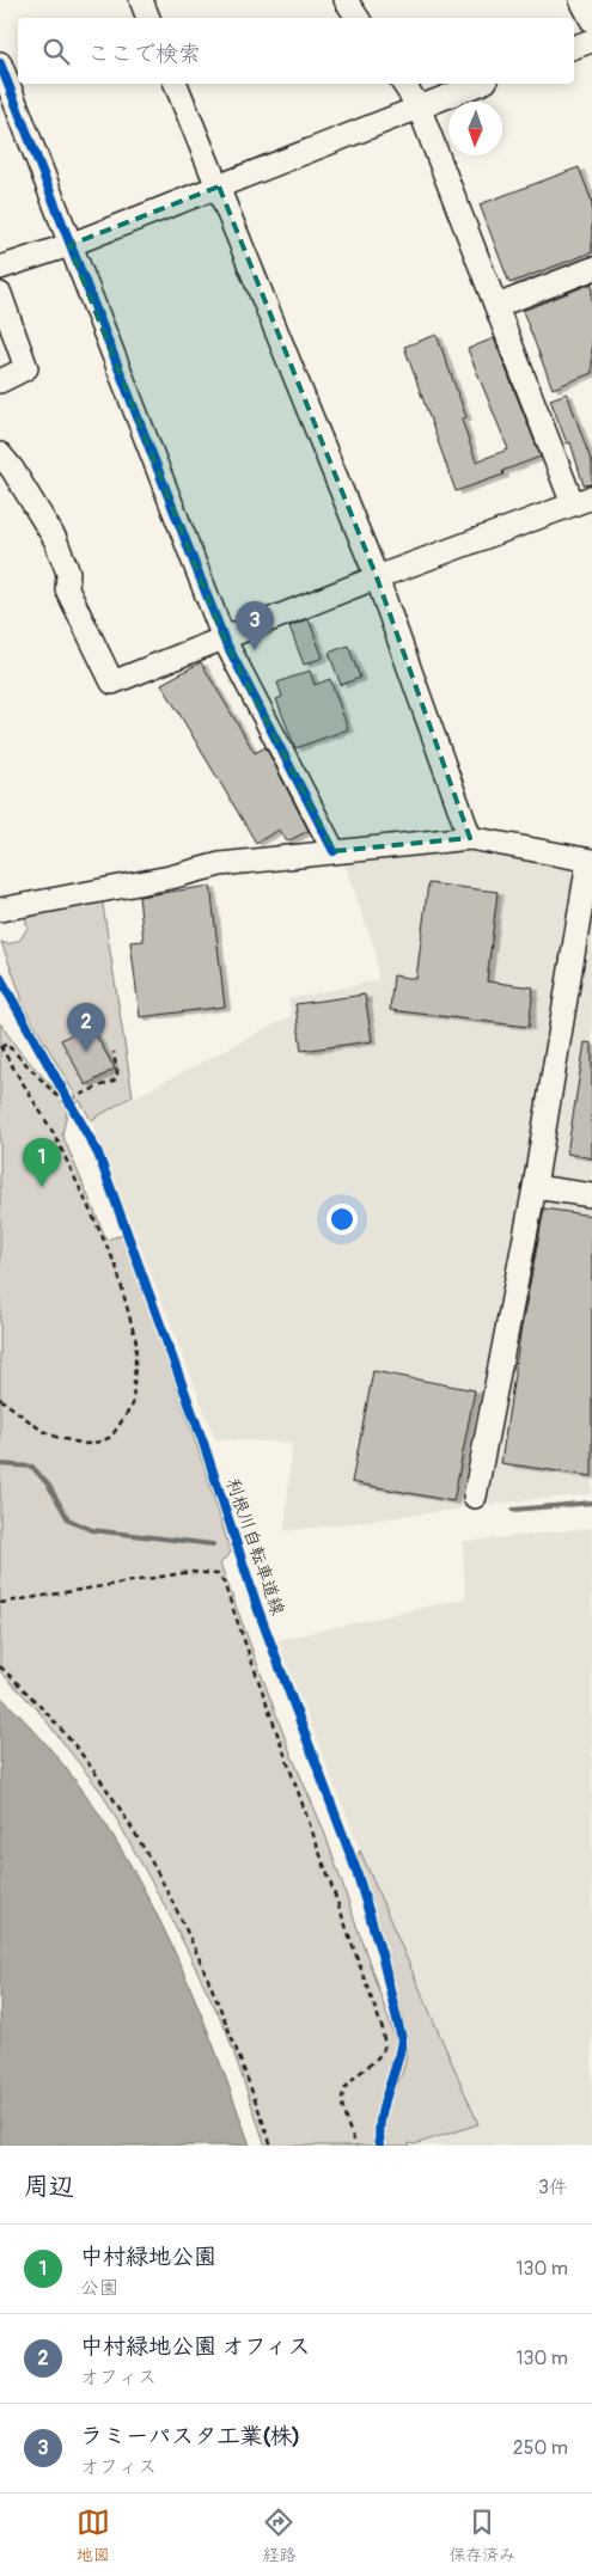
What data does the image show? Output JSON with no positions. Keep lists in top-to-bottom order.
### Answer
{
  "streets": {
    "cycle path": ["利根川自転車道線"]
  },
  "north": "bottom",
  "page": {
    "search": "ここで検索",
    "pins": ["3", "2", "1"],
    "heading": ["周辺", "3件"],
    "list": [
      {
        "mark": "1",
        "name": "中村緑地公園",
        "note": "公園",
        "value": "130 m"
      },
      {
        "mark": "2",
        "name": "中村緑地公園 オフィス",
        "note": "オフィス",
        "value": "130 m"
      },
      {
        "mark": "3",
        "name": "ラミーパスタ工業(株)",
        "note": "オフィス",
        "value": "250 m"
      }
    ],
    "nav": ["地図", "経路", "保存済み"]
  }
}
